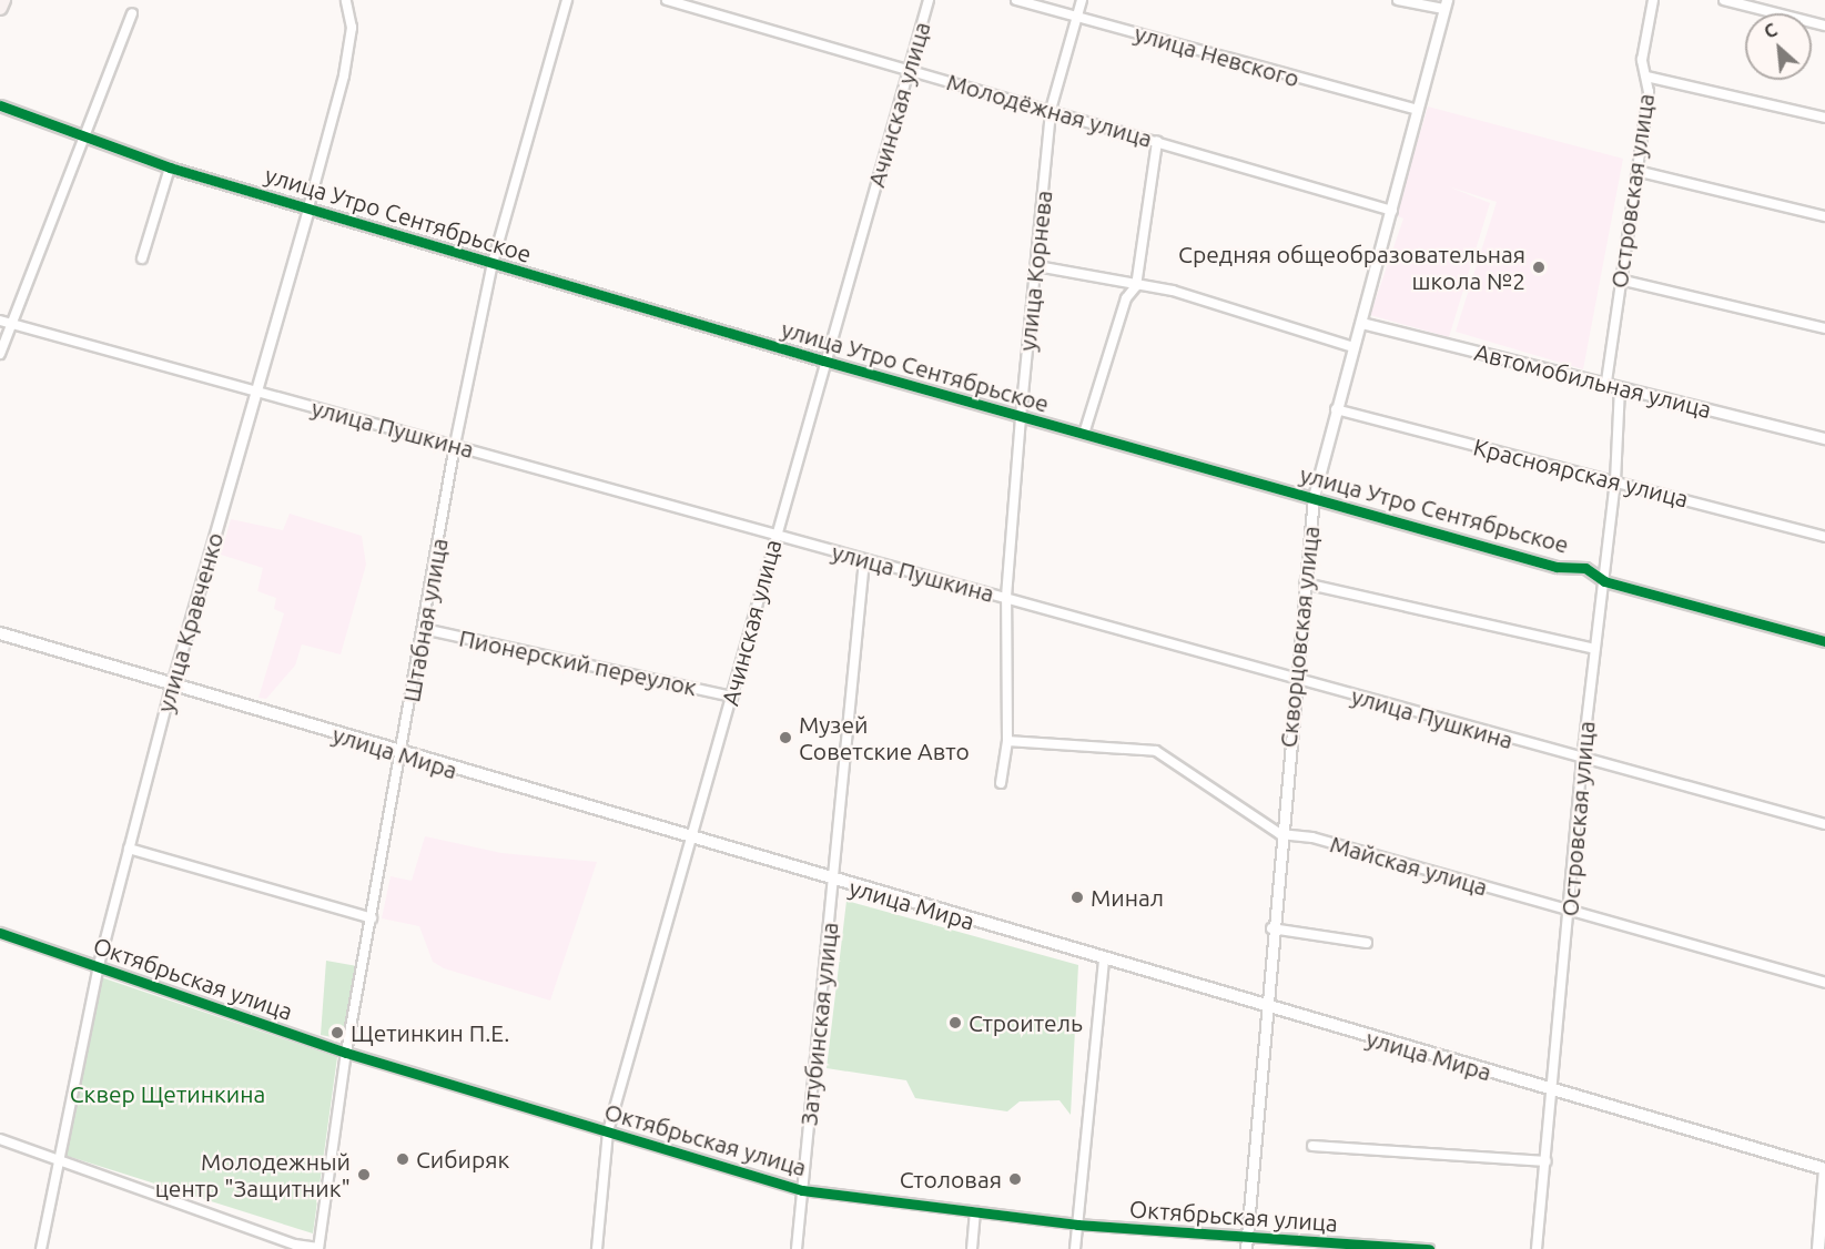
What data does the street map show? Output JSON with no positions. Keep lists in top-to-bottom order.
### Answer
{
  "streets": {
    "main road": ["улица Мира"],
    "street": [
      "улица Невского",
      "Ачинская улица",
      "Молодёжная улица",
      "Островская улица",
      "улица Утро Сентябрьское",
      "улица Корнева",
      "Автомобильная улица",
      "улица Пушкина",
      "Красноярская улица",
      "Штабная улица",
      "улица Кравченко",
      "Скворцовская улица",
      "Пионерский переулок",
      "Майская улица",
      "Октябрьская улица",
      "Затубинская улица"
    ]
  },
  "crossings": [
    ["улица Невского", "улица Корнева"],
    ["улица Невского", "Скворцовская улица"],
    ["Ачинская улица", "Молодёжная улица"],
    ["Ачинская улица", "улица Утро Сентябрьское"],
    ["Ачинская улица", "улица Пушкина"],
    ["Ачинская улица", "Пионерский переулок"],
    ["Ачинская улица", "улица Мира"],
    ["Ачинская улица", "Октябрьская улица"],
    ["Молодёжная улица", "улица Корнева"],
    ["Молодёжная улица", "Скворцовская улица"],
    ["Островская улица", "улица Утро Сентябрьское"],
    ["Островская улица", "Автомобильная улица"],
    ["Островская улица", "улица Пушкина"],
    ["Островская улица", "Красноярская улица"],
    ["Островская улица", "улица Мира"],
    ["Островская улица", "Майская улица"],
    ["улица Утро Сентябрьское", "улица Корнева"],
    ["улица Утро Сентябрьское", "Штабная улица"],
    ["улица Утро Сентябрьское", "улица Кравченко"],
    ["улица Утро Сентябрьское", "Скворцовская улица"],
    ["улица Корнева", "улица Пушкина"],
    ["улица Корнева", "Майская улица"],
    ["Автомобильная улица", "Скворцовская улица"],
    ["улица Пушкина", "Штабная улица"],
    ["улица Пушкина", "улица Кравченко"],
    ["улица Пушкина", "Скворцовская улица"],
    ["улица Пушкина", "Затубинская улица"],
    ["Красноярская улица", "Скворцовская улица"],
    ["Штабная улица", "Пионерский переулок"],
    ["Штабная улица", "улица Мира"],
    ["Штабная улица", "Октябрьская улица"],
    ["улица Кравченко", "улица Мира"],
    ["улица Кравченко", "Октябрьская улица"],
    ["Скворцовская улица", "улица Мира"],
    ["Скворцовская улица", "Майская улица"],
    ["Скворцовская улица", "Октябрьская улица"],
    ["улица Мира", "Затубинская улица"],
    ["Октябрьская улица", "Затубинская улица"]
  ],
  "parks": ["Сквер Щетинкина"],
  "places": [
    "Средняя общеобразовательная школа №2",
    "Музей Советские Авто",
    "Минал",
    "Строитель",
    "Щетинкин П.Е.",
    "Сибиряк",
    "Молодежный центр \"Защитник\"",
    "Столовая"
  ],
  "north": "top left"
}
